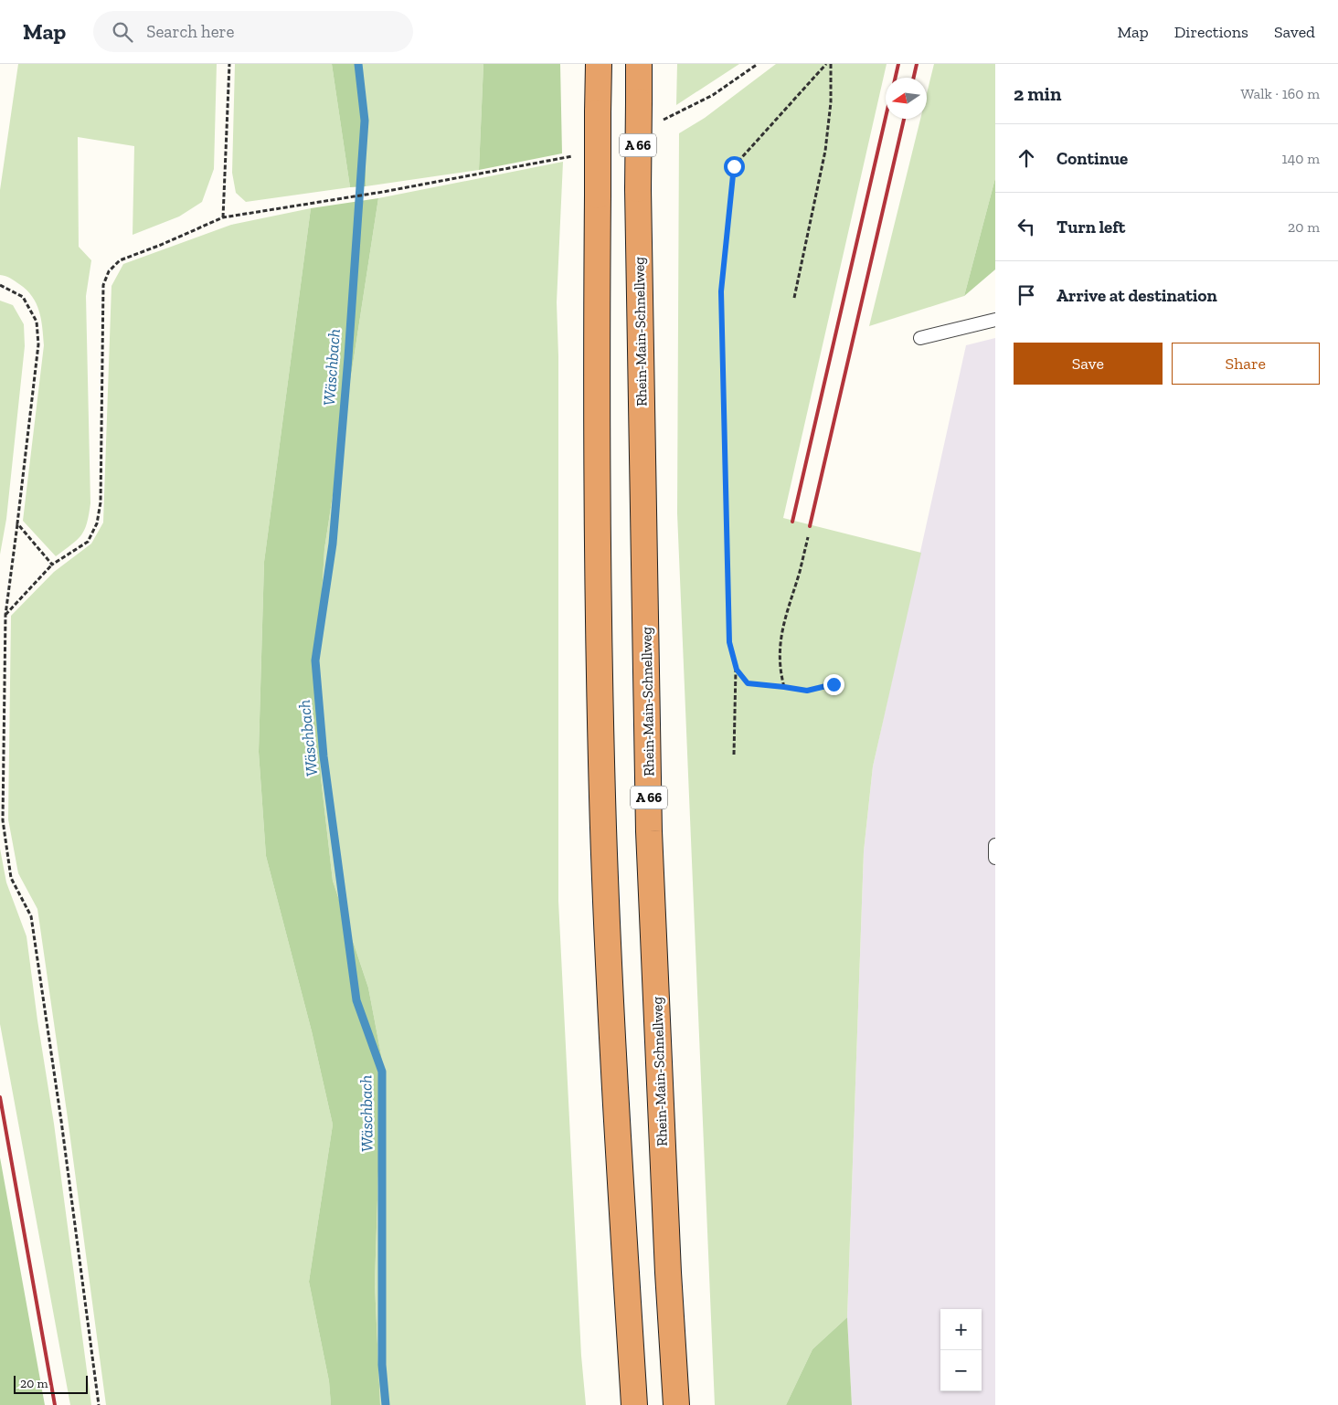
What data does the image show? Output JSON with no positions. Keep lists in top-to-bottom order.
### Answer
{
  "streets": {
    "highway": ["A 66", "Rhein-Main-Schnellweg"]
  },
  "water": ["Wäschbach"],
  "scale_bar": "20 m",
  "north": "left",
  "page": {
    "header": "Map",
    "search": "Search here",
    "nav": ["Map", "Directions", "Saved"],
    "heading": ["2 min", "Walk · 160 m"],
    "list": [
      ["Continue", "140 m"],
      ["Turn left", "20 m"],
      "Arrive at destination"
    ],
    "buttons": ["Save", "Share"],
    "map_buttons": ["+", "−"],
    "scale": "20 m"
  }
}
